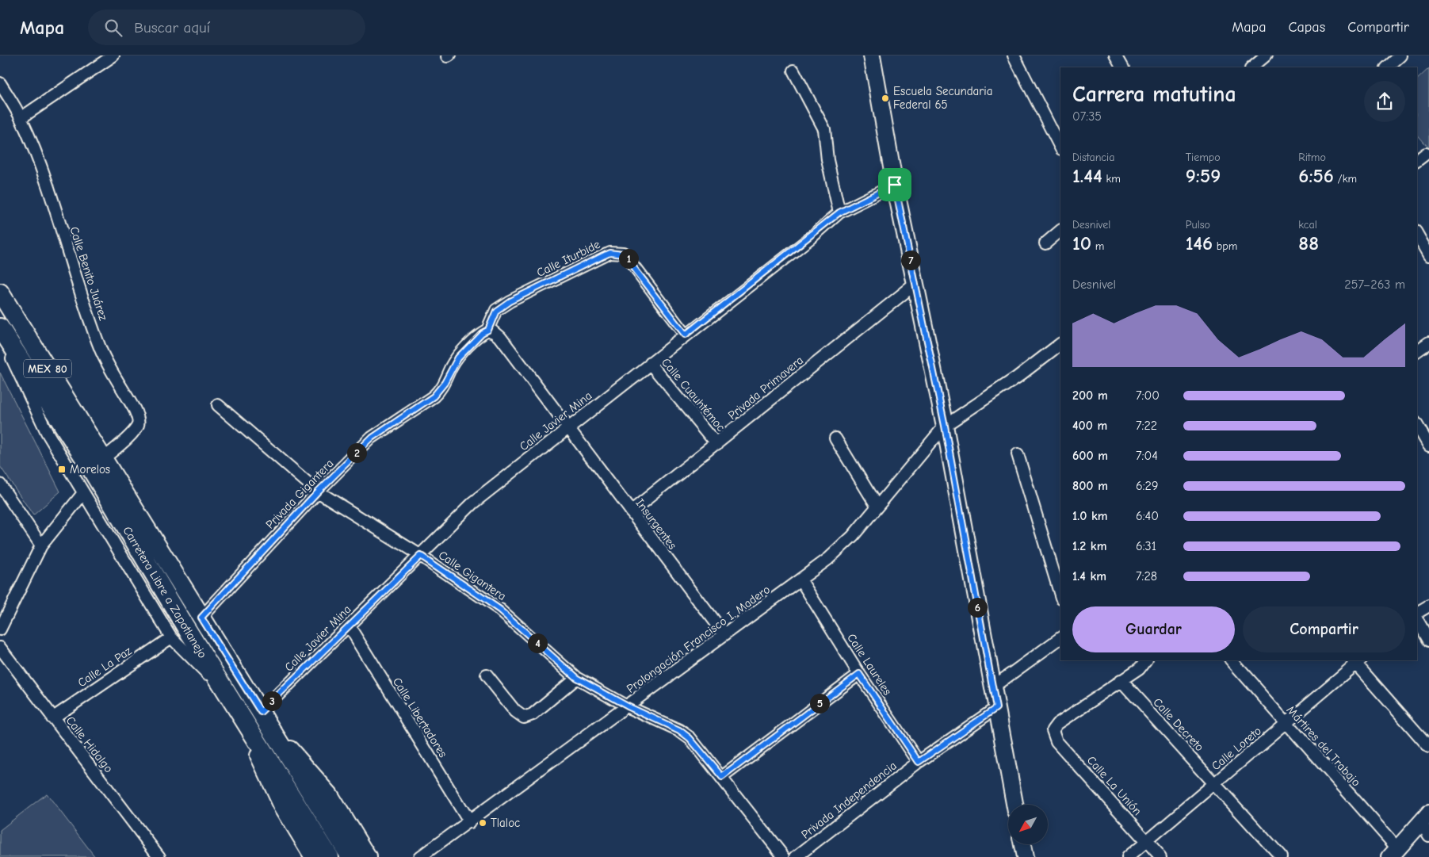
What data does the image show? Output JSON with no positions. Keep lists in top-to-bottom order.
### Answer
{
  "streets": {
    "main road": ["MEX 80", "Carretera Libre a Zapotlanejo"],
    "street": [
      "Calle Iturbide",
      "Calle Benito Juárez",
      "Privada Primavera",
      "Calle Cuauhtémoc",
      "Calle Javier Mina",
      "Privada Gigantera",
      "Insurgentes",
      "Calle Gigantera",
      "Prolongación Francisco I. Madero",
      "Calle Laureles",
      "Calle La Paz",
      "Calle Libertadores",
      "Calle Decreto",
      "Calle Hidalgo",
      "Mártires del Trabajo",
      "Calle Loreto",
      "Calle La Unión",
      "Privada Independencia"
    ]
  },
  "crossings": [
    ["Calle Iturbide", "Calle Javier Mina"],
    ["Calle Iturbide", "Privada Gigantera"],
    ["Calle Iturbide", "Insurgentes"],
    ["Calle Benito Juárez", "Carretera Libre a Zapotlanejo"],
    ["Privada Primavera", "Calle Cuauhtémoc"],
    ["Privada Primavera", "Insurgentes"],
    ["Calle Cuauhtémoc", "Calle Javier Mina"],
    ["Calle Javier Mina", "Insurgentes"],
    ["Calle Javier Mina", "Calle Gigantera"],
    ["Calle Javier Mina", "Carretera Libre a Zapotlanejo"],
    ["Calle Javier Mina", "Calle Libertadores"],
    ["Privada Gigantera", "Insurgentes"],
    ["Privada Gigantera", "Calle Gigantera"],
    ["Privada Gigantera", "Carretera Libre a Zapotlanejo"],
    ["Insurgentes", "Prolongación Francisco I. Madero"],
    ["Calle Gigantera", "Prolongación Francisco I. Madero"],
    ["Prolongación Francisco I. Madero", "Calle Laureles"],
    ["Prolongación Francisco I. Madero", "Calle Libertadores"],
    ["Calle Laureles", "Privada Independencia"],
    ["Calle La Paz", "Calle Hidalgo"],
    ["Calle Decreto", "Calle Loreto"],
    ["Calle Decreto", "Calle La Unión"],
    ["Mártires del Trabajo", "Calle Loreto"],
    ["Calle Loreto", "Calle La Unión"]
  ],
  "places": {
    "other": ["Escuela Secundaria Federal 65", "Tlaloc"],
    "transit": ["Morelos"]
  },
  "north": "bottom left",
  "page": {
    "header": "Mapa",
    "search": "Buscar aquí",
    "nav": ["Mapa", "Capas", "Compartir"],
    "heading": ["Carrera matutina", "07:35"],
    "stats": [
      ["Distancia", "1.44 km"],
      ["Tiempo", "9:59"],
      ["Ritmo", "6:56 /km"],
      ["Desnivel", "10 m"],
      ["Pulso", "146 bpm"],
      ["kcal", "88"]
    ],
    "pins": [
      "1",
      "7",
      "2",
      "6",
      "4",
      "3",
      "5"
    ],
    "chart": ["Desnivel", "257–263 m"],
    "list": [
      {
        "name": "200 m",
        "note": "7:00"
      },
      {
        "name": "400 m",
        "note": "7:22"
      },
      {
        "name": "600 m",
        "note": "7:04"
      },
      {
        "name": "800 m",
        "note": "6:29"
      },
      {
        "name": "1.0 km",
        "note": "6:40"
      },
      {
        "name": "1.2 km",
        "note": "6:31"
      },
      {
        "name": "1.4 km",
        "note": "7:28"
      }
    ],
    "buttons": ["Guardar", "Compartir"]
  }
}
